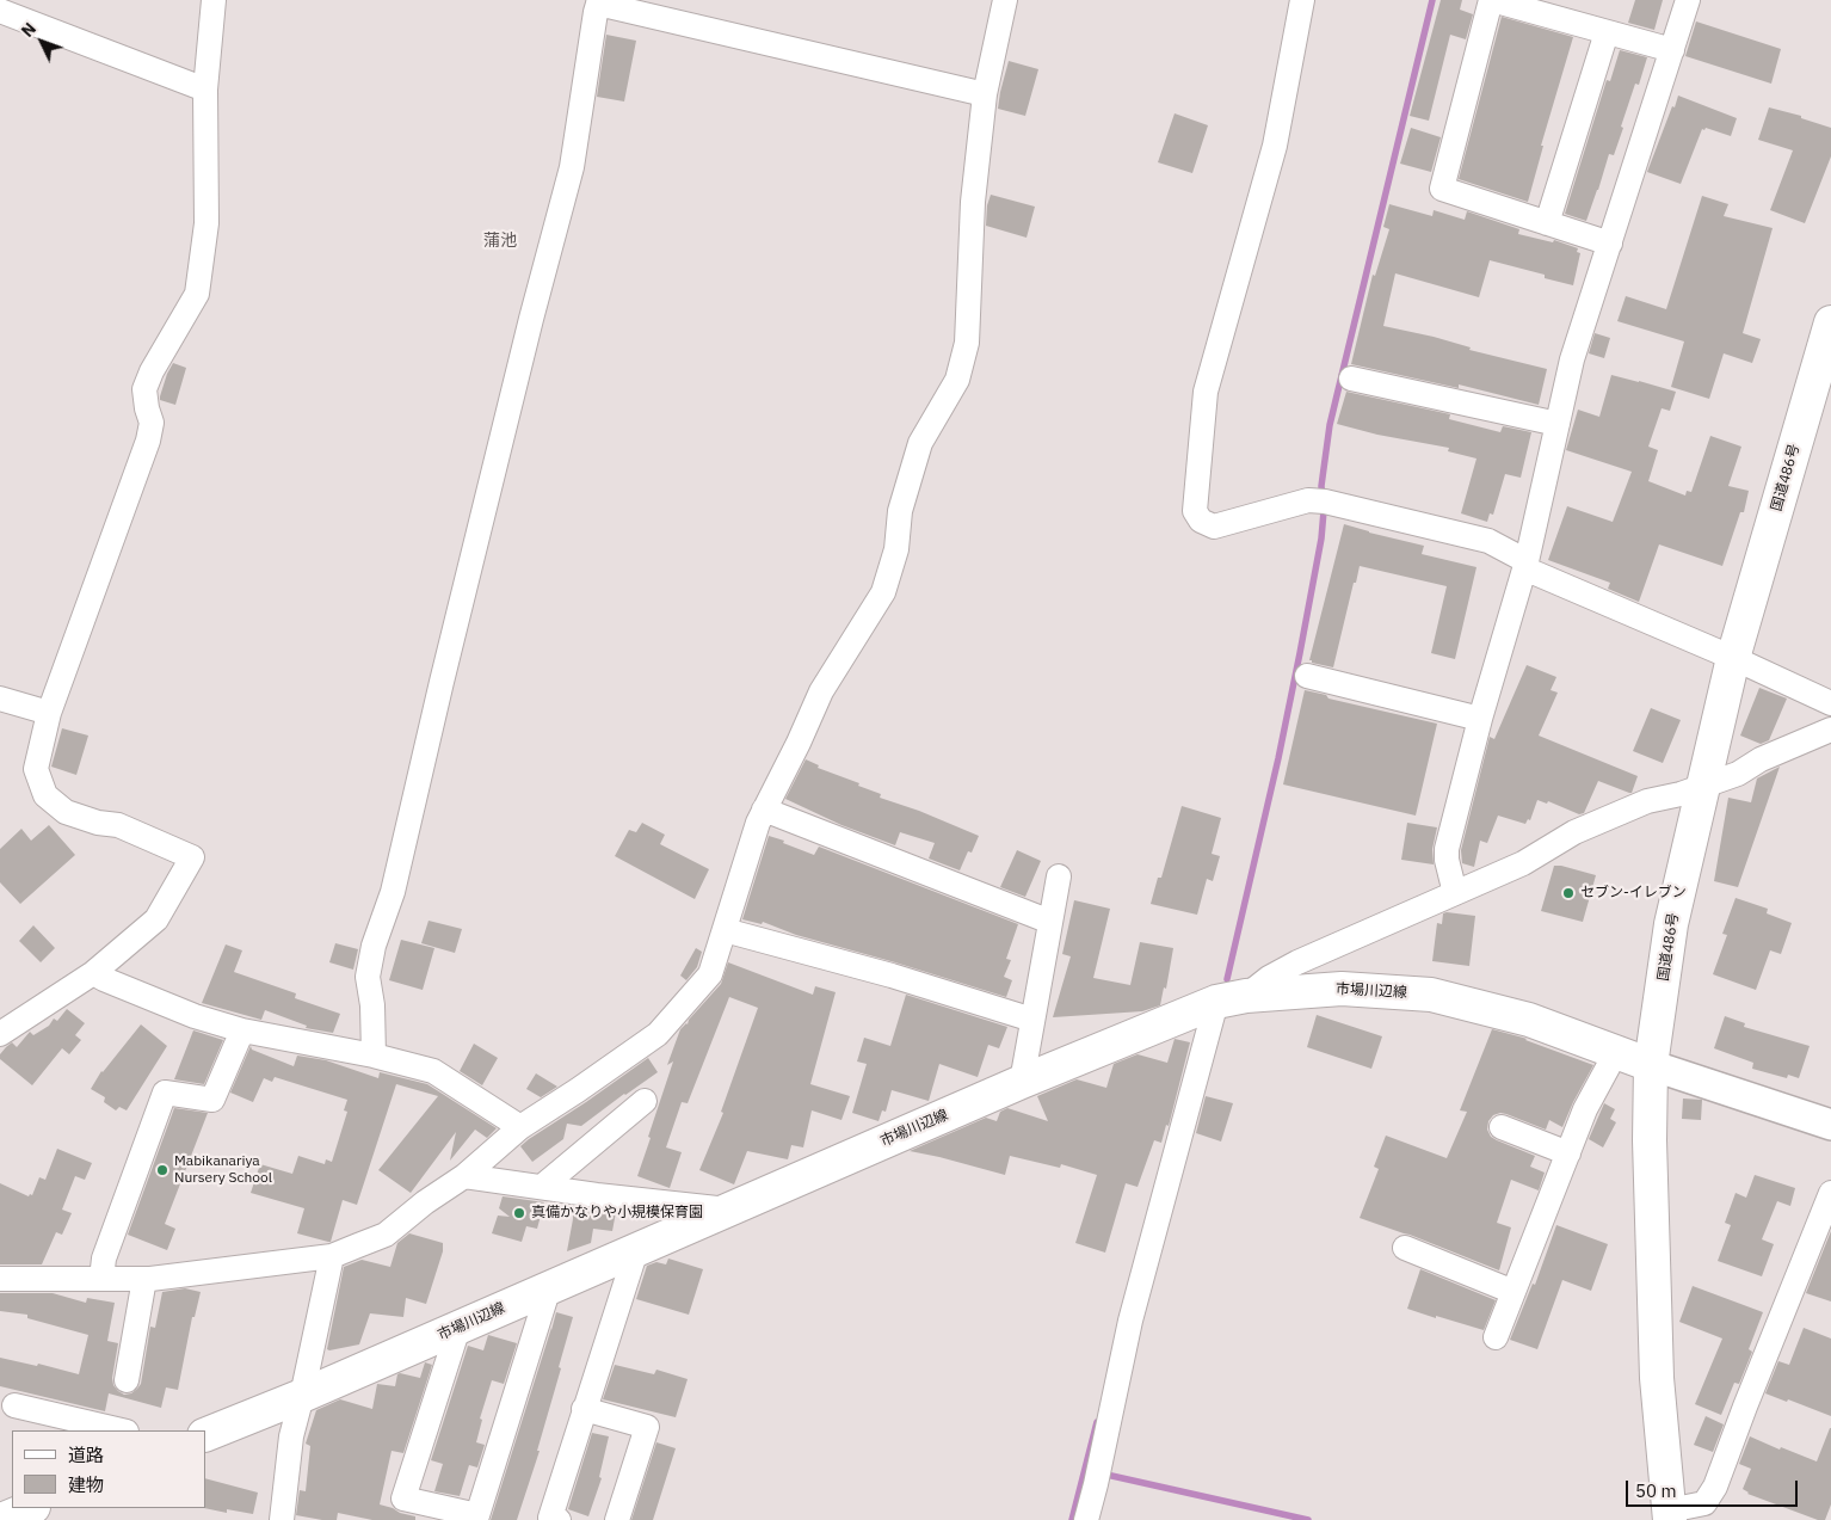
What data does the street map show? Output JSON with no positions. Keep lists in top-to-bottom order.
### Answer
{
  "streets": {
    "main road": ["国道486号", "市場川辺線"]
  },
  "crossings": [
    ["国道486号", "市場川辺線"]
  ],
  "districts": ["蒲池"],
  "places": ["セブン-イレブン", "Mabikanariya Nursery School", "真備かなりや小規模保育園"],
  "legend": ["道路", "建物"],
  "scale_bar": "50 m",
  "north": "top left"
}
